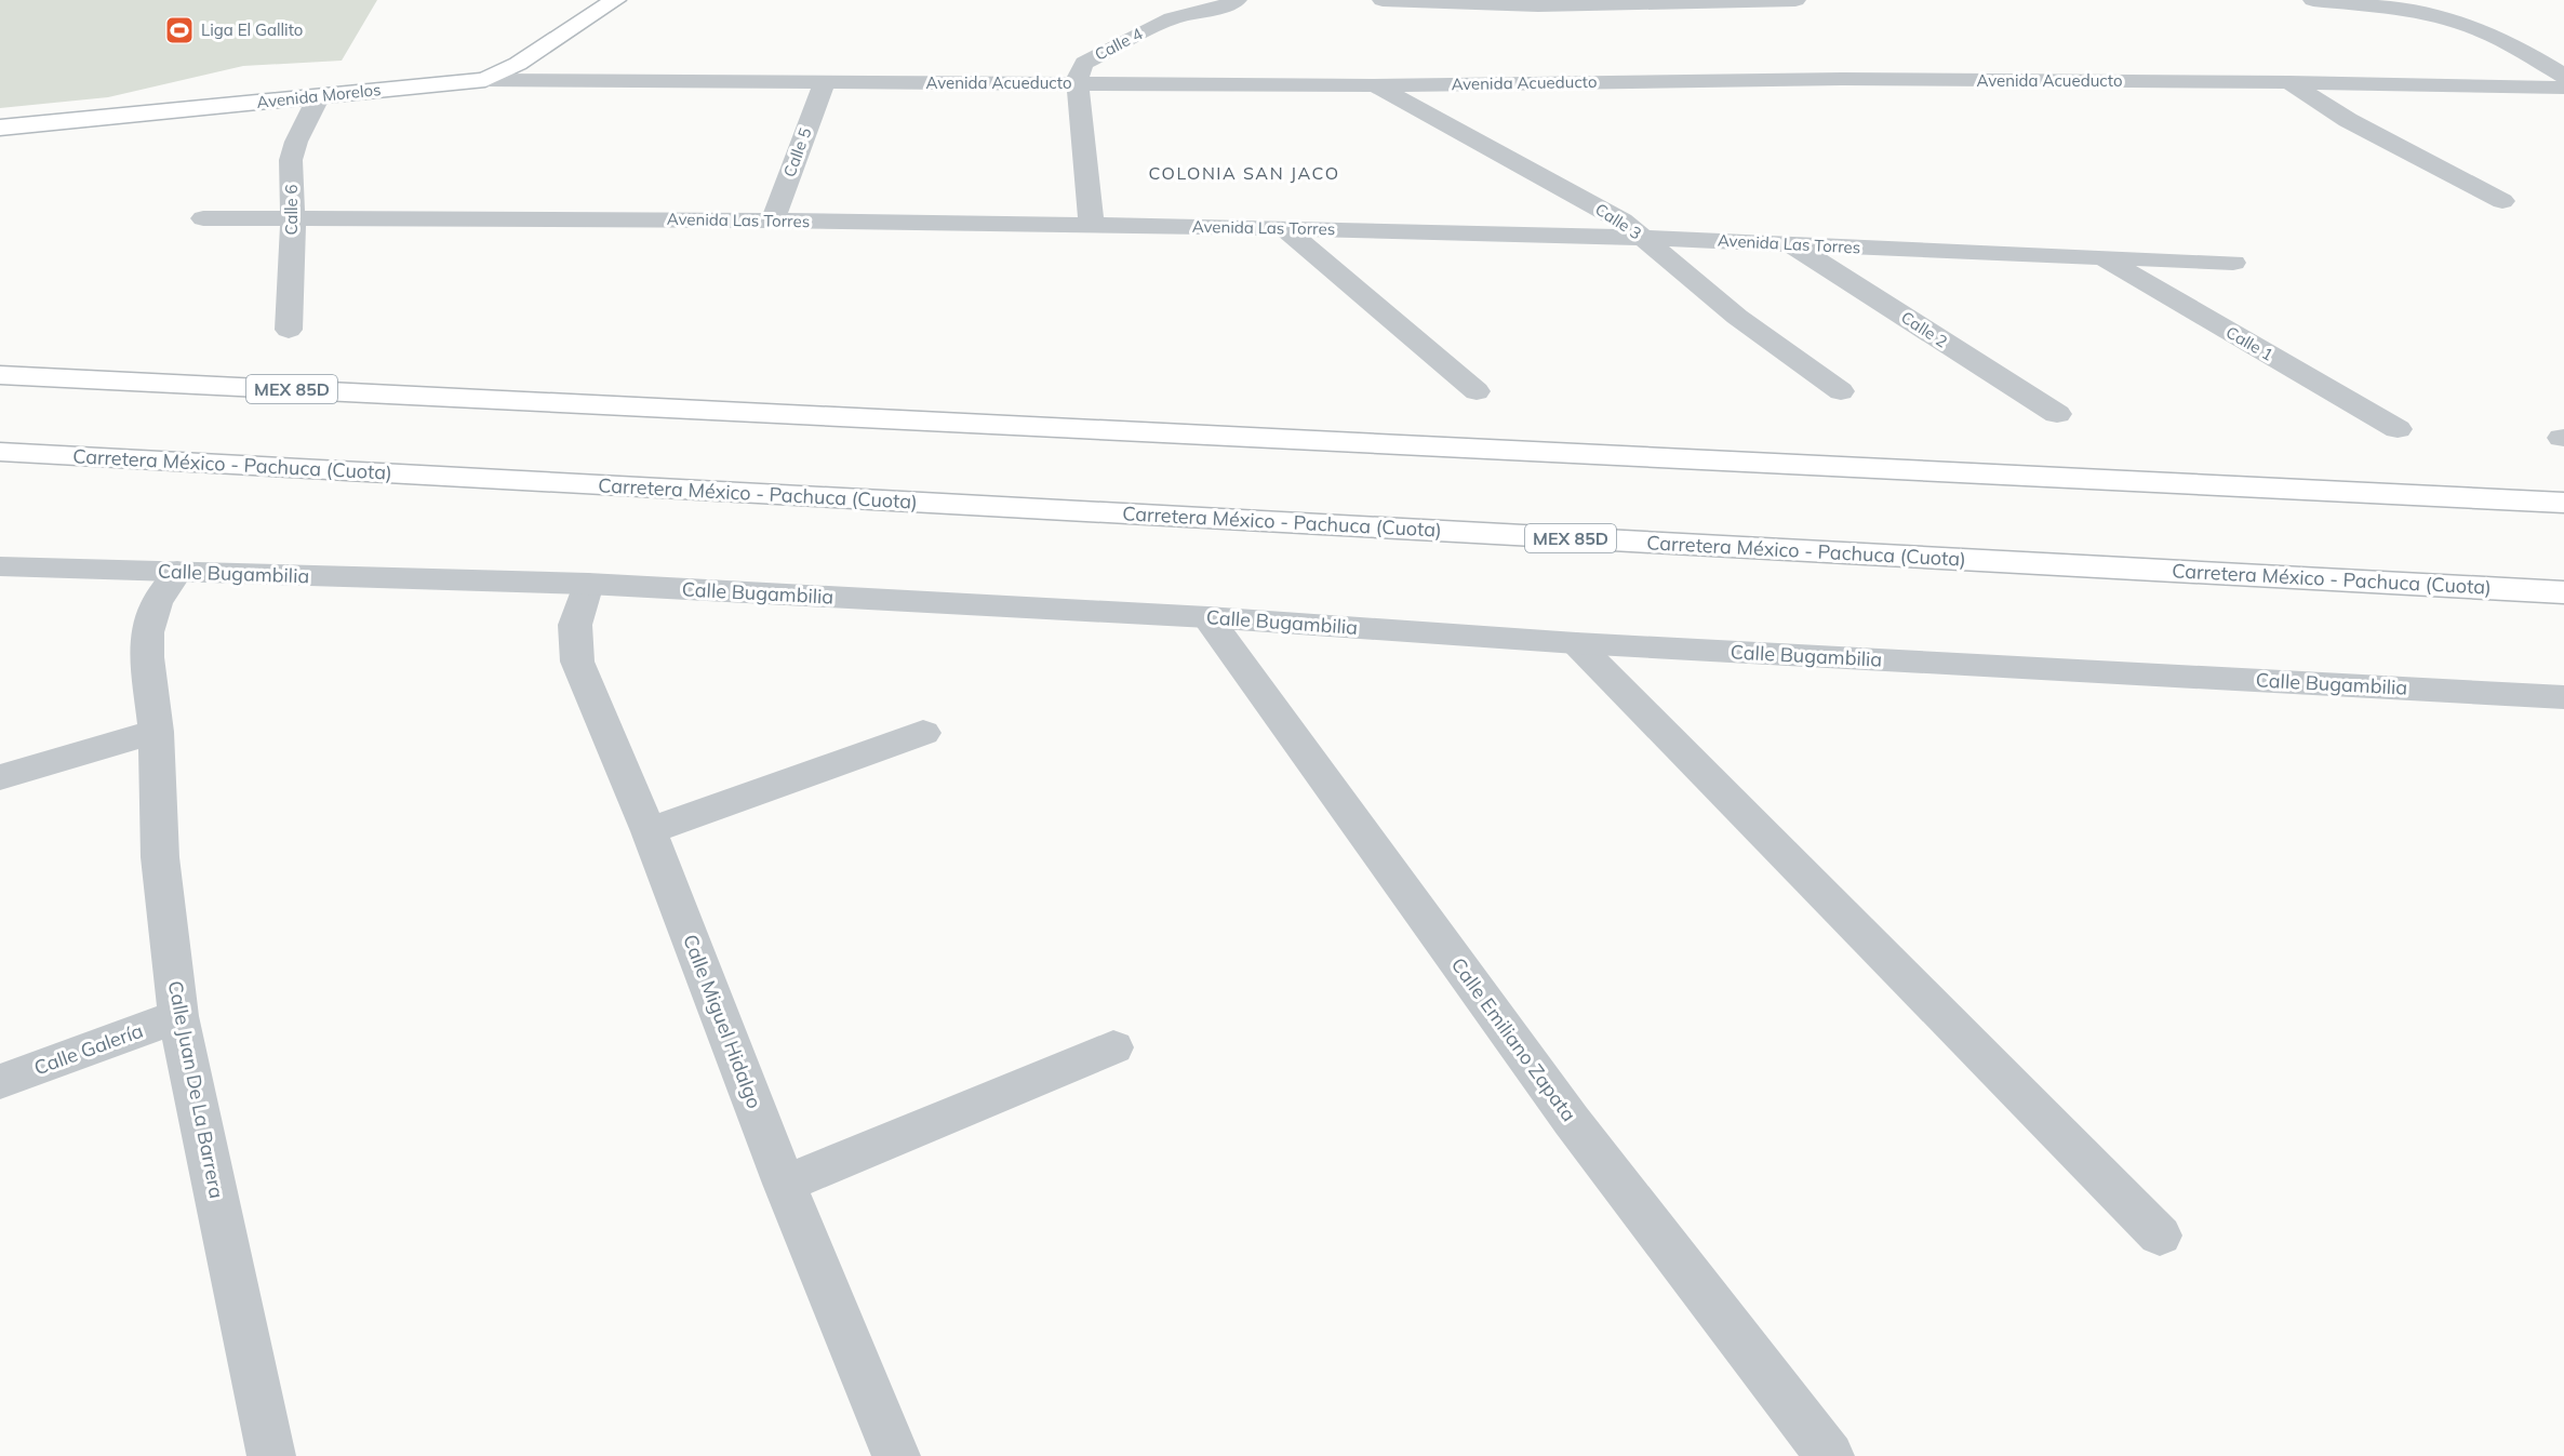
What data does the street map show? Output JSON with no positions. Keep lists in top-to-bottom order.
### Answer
{
  "streets": {
    "main road": ["Avenida Morelos", "MEX 85D", "Carretera México - Pachuca (Cuota)"],
    "street": [
      "Calle 4",
      "Avenida Acueducto",
      "Calle 5",
      "Calle 6",
      "Avenida Las Torres",
      "Calle 3",
      "Calle 2",
      "Calle 1",
      "Calle Bugambilia",
      "Calle Miguel Hidalgo",
      "Calle Emiliano Zapata",
      "Calle Galería",
      "Calle Juan De La Barrera"
    ]
  },
  "crossings": [
    ["Calle 4", "Avenida Acueducto"],
    ["Avenida Acueducto", "Avenida Morelos"],
    ["Avenida Acueducto", "Calle 5"],
    ["Avenida Acueducto", "Calle 3"],
    ["Avenida Morelos", "Calle 6"],
    ["Calle 5", "Avenida Las Torres"],
    ["Calle 6", "Avenida Las Torres"],
    ["Avenida Las Torres", "Calle 3"],
    ["Avenida Las Torres", "Calle 2"],
    ["Avenida Las Torres", "Calle 1"],
    ["Calle Bugambilia", "Calle Miguel Hidalgo"],
    ["Calle Bugambilia", "Calle Emiliano Zapata"],
    ["Calle Bugambilia", "Calle Juan De La Barrera"],
    ["Calle Galería", "Calle Juan De La Barrera"]
  ],
  "districts": ["COLONIA SAN JACO"],
  "places": {
    "sports": ["Liga El Gallito"]
  }
}
